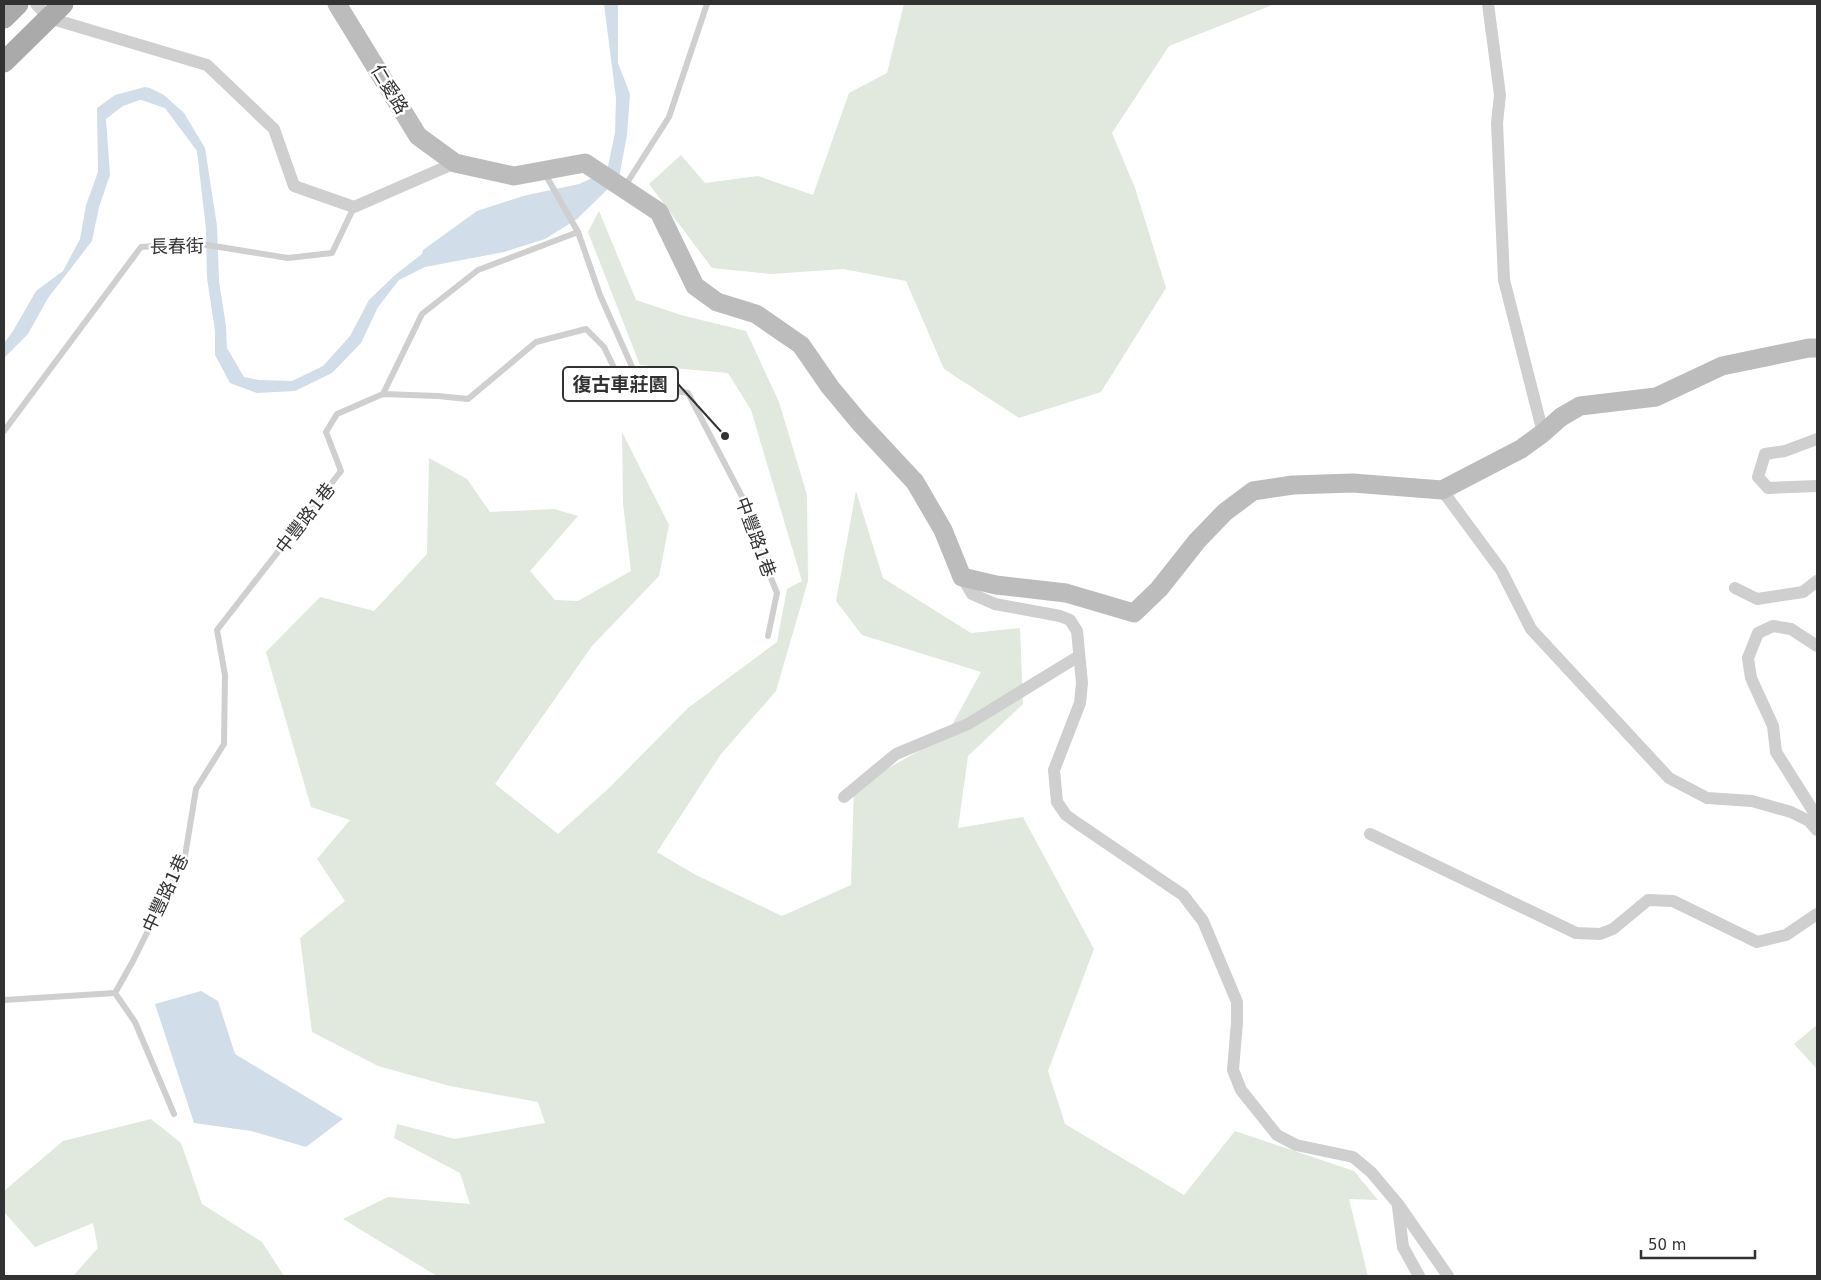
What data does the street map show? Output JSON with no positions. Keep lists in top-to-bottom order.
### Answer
{
  "streets": {
    "street": ["仁愛路"],
    "lane": ["長春街", "中豐路1巷"]
  },
  "places": ["復古車莊園"],
  "scale_bar": "50 m"
}
